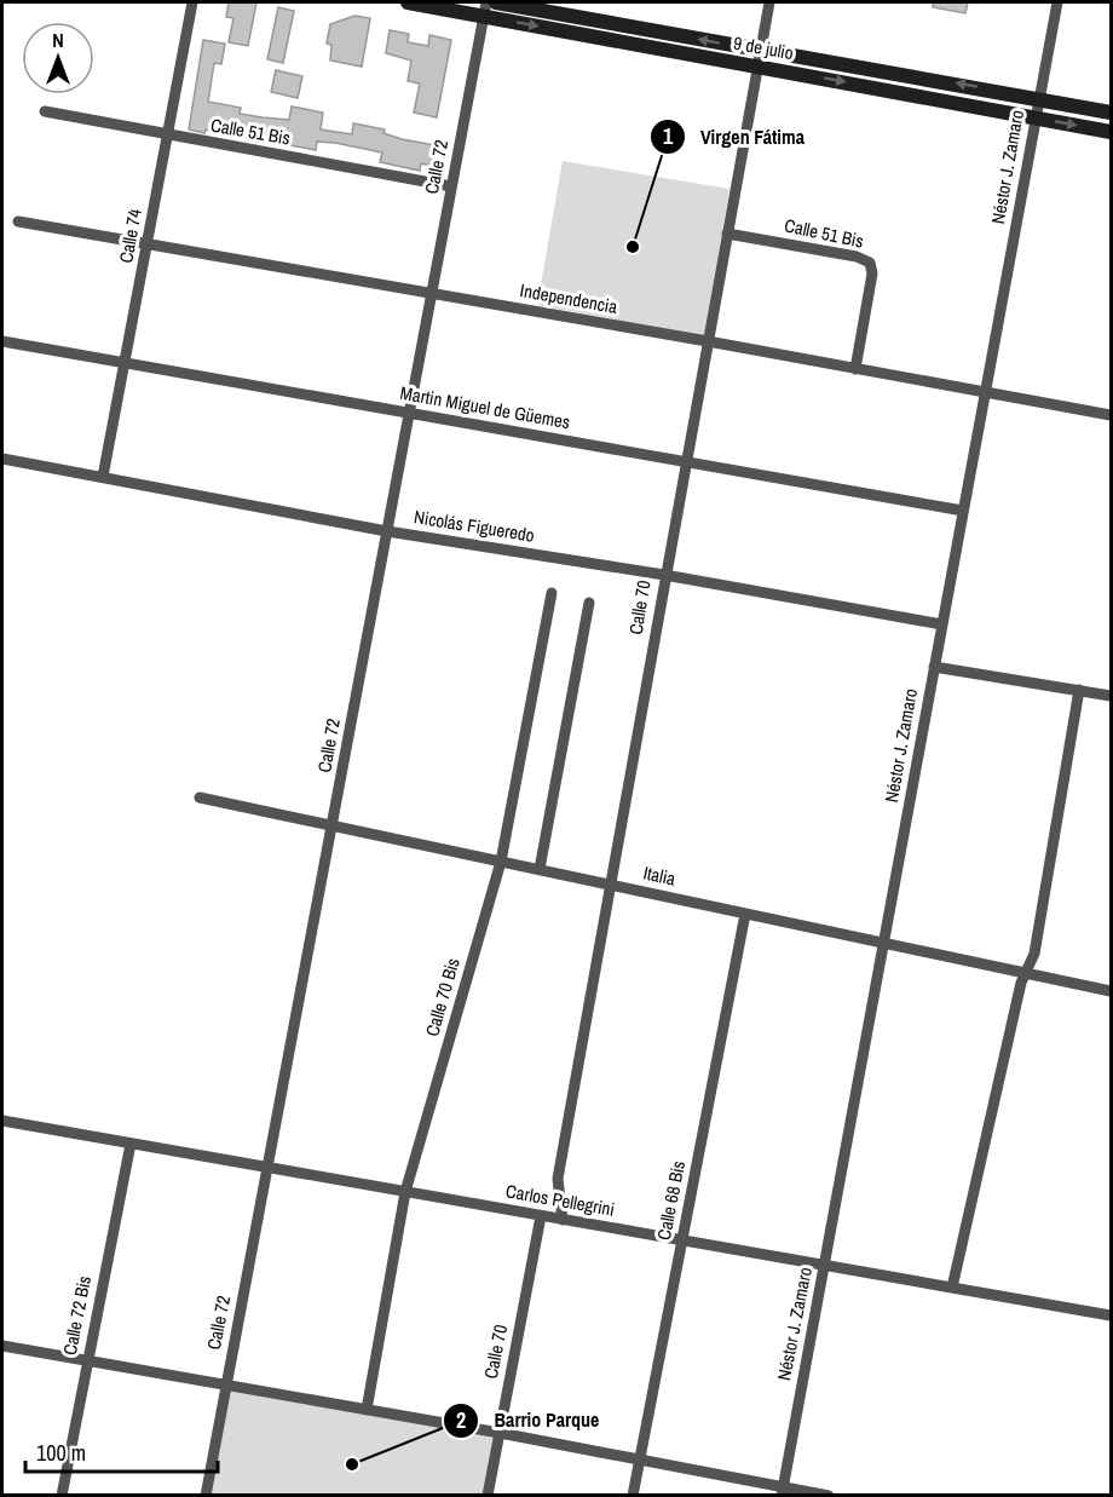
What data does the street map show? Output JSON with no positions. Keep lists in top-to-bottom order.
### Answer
{
  "streets": {
    "main road": ["9 de julio"],
    "street": [
      "Calle 51 Bis",
      "Calle 72",
      "Néstor J. Zamaro",
      "Calle 74",
      "Independencia",
      "Martin Miguel de Güemes",
      "Nicolás Figueredo",
      "Calle 70",
      "Italia",
      "Calle 70 Bis",
      "Carlos Pellegrini",
      "Calle 68 Bis",
      "Calle 72 Bis"
    ]
  },
  "crossings": [
    ["9 de julio", "Calle 72"],
    ["9 de julio", "Néstor J. Zamaro"],
    ["9 de julio", "Calle 70"],
    ["Calle 51 Bis", "Calle 72"],
    ["Calle 51 Bis", "Calle 74"],
    ["Calle 51 Bis", "Independencia"],
    ["Calle 51 Bis", "Calle 70"],
    ["Calle 72", "Independencia"],
    ["Calle 72", "Martin Miguel de Güemes"],
    ["Calle 72", "Nicolás Figueredo"],
    ["Calle 72", "Italia"],
    ["Calle 72", "Carlos Pellegrini"],
    ["Néstor J. Zamaro", "Independencia"],
    ["Néstor J. Zamaro", "Martin Miguel de Güemes"],
    ["Néstor J. Zamaro", "Nicolás Figueredo"],
    ["Néstor J. Zamaro", "Italia"],
    ["Néstor J. Zamaro", "Carlos Pellegrini"],
    ["Calle 74", "Independencia"],
    ["Calle 74", "Martin Miguel de Güemes"],
    ["Calle 74", "Nicolás Figueredo"],
    ["Independencia", "Calle 70"],
    ["Martin Miguel de Güemes", "Calle 70"],
    ["Nicolás Figueredo", "Calle 70"],
    ["Calle 70", "Italia"],
    ["Calle 70", "Carlos Pellegrini"],
    ["Italia", "Calle 70 Bis"],
    ["Italia", "Calle 68 Bis"],
    ["Calle 70 Bis", "Carlos Pellegrini"],
    ["Carlos Pellegrini", "Calle 68 Bis"],
    ["Carlos Pellegrini", "Calle 72 Bis"]
  ],
  "places": ["Virgen Fátima", "Barrio Parque"],
  "scale_bar": "100 m",
  "north": "top"
}
